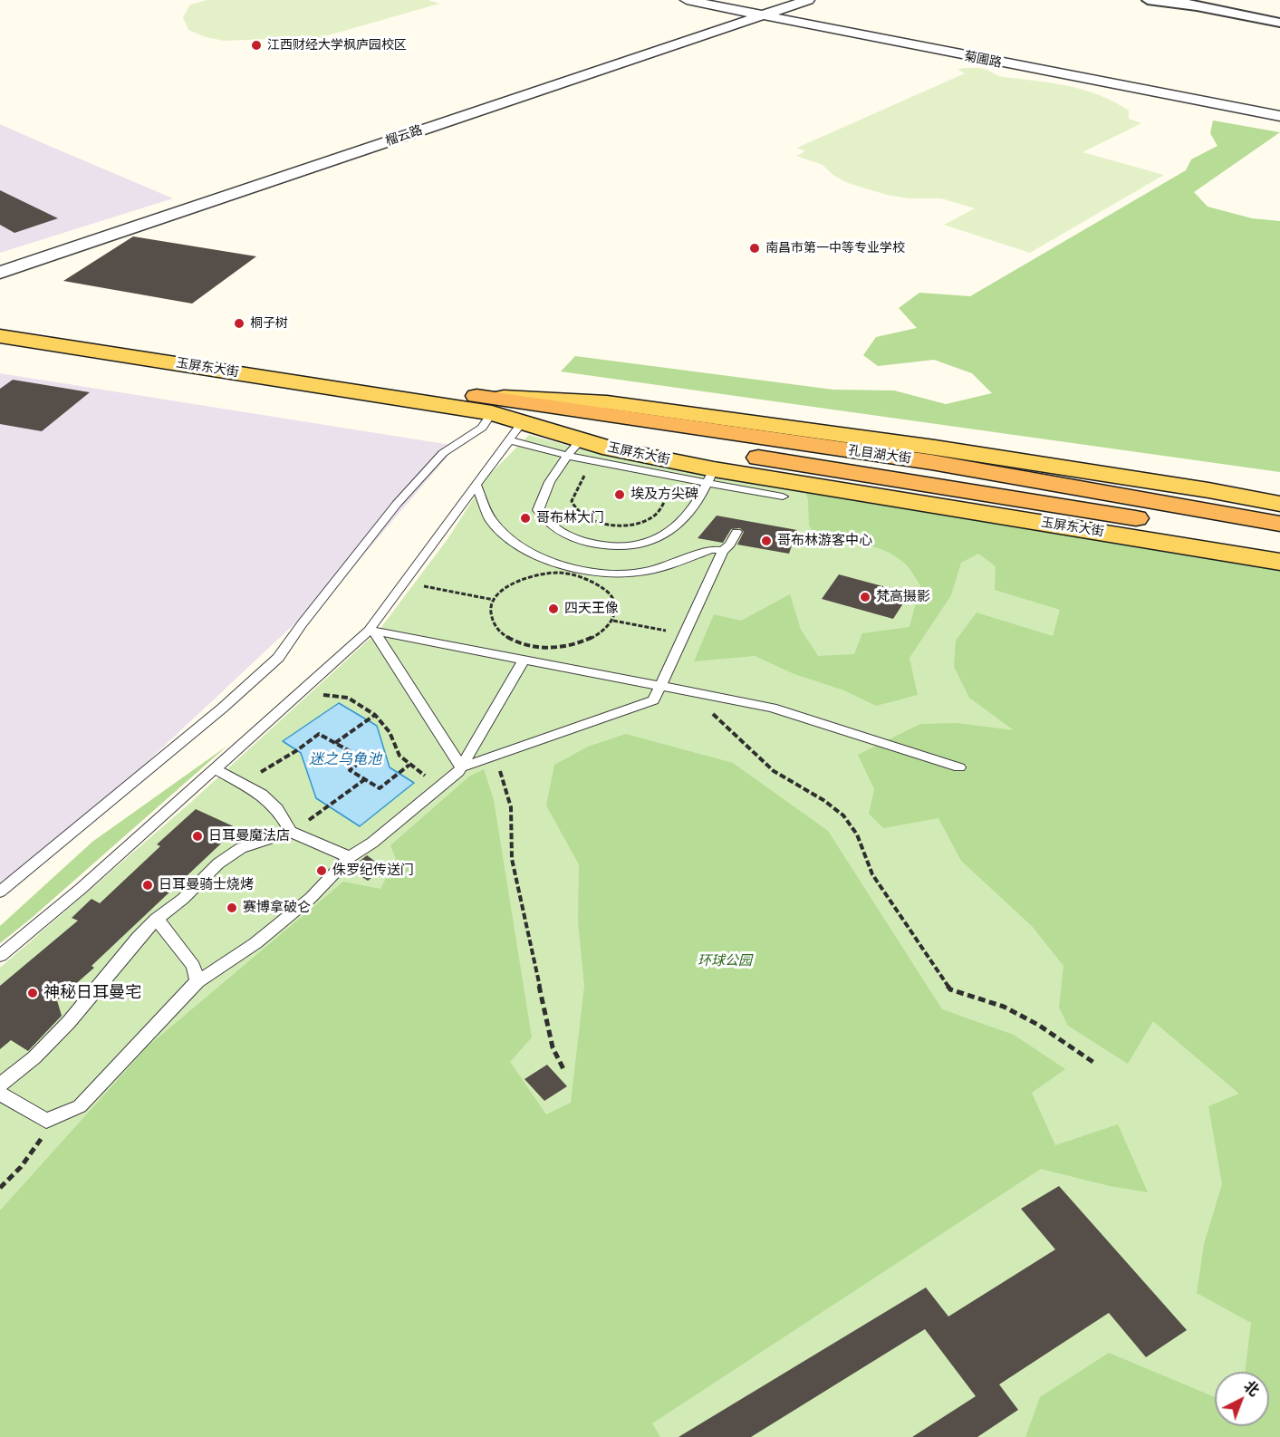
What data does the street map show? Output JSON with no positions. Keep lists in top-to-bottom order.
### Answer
{
  "streets": {
    "highway": ["孔目湖大街"],
    "main road": ["玉屏东大街"],
    "street": ["菊圃路", "榴云路"]
  },
  "crossings": [
    ["菊圃路", "榴云路"],
    ["玉屏东大街", "孔目湖大街"]
  ],
  "water": ["迷之乌龟池"],
  "parks": ["环球公园"],
  "places": [
    "江西财经大学枫庐园校区",
    "南昌市第一中等专业学校",
    "桐子树",
    "埃及方尖碑",
    "哥布林大门",
    "哥布林游客中心",
    "梵高摄影",
    "四天王像",
    "日耳曼魔法店",
    "侏罗纪传送门",
    "日耳曼骑士烧烤",
    "赛博拿破仑",
    "神秘日耳曼宅"
  ],
  "north": "top right"
}
